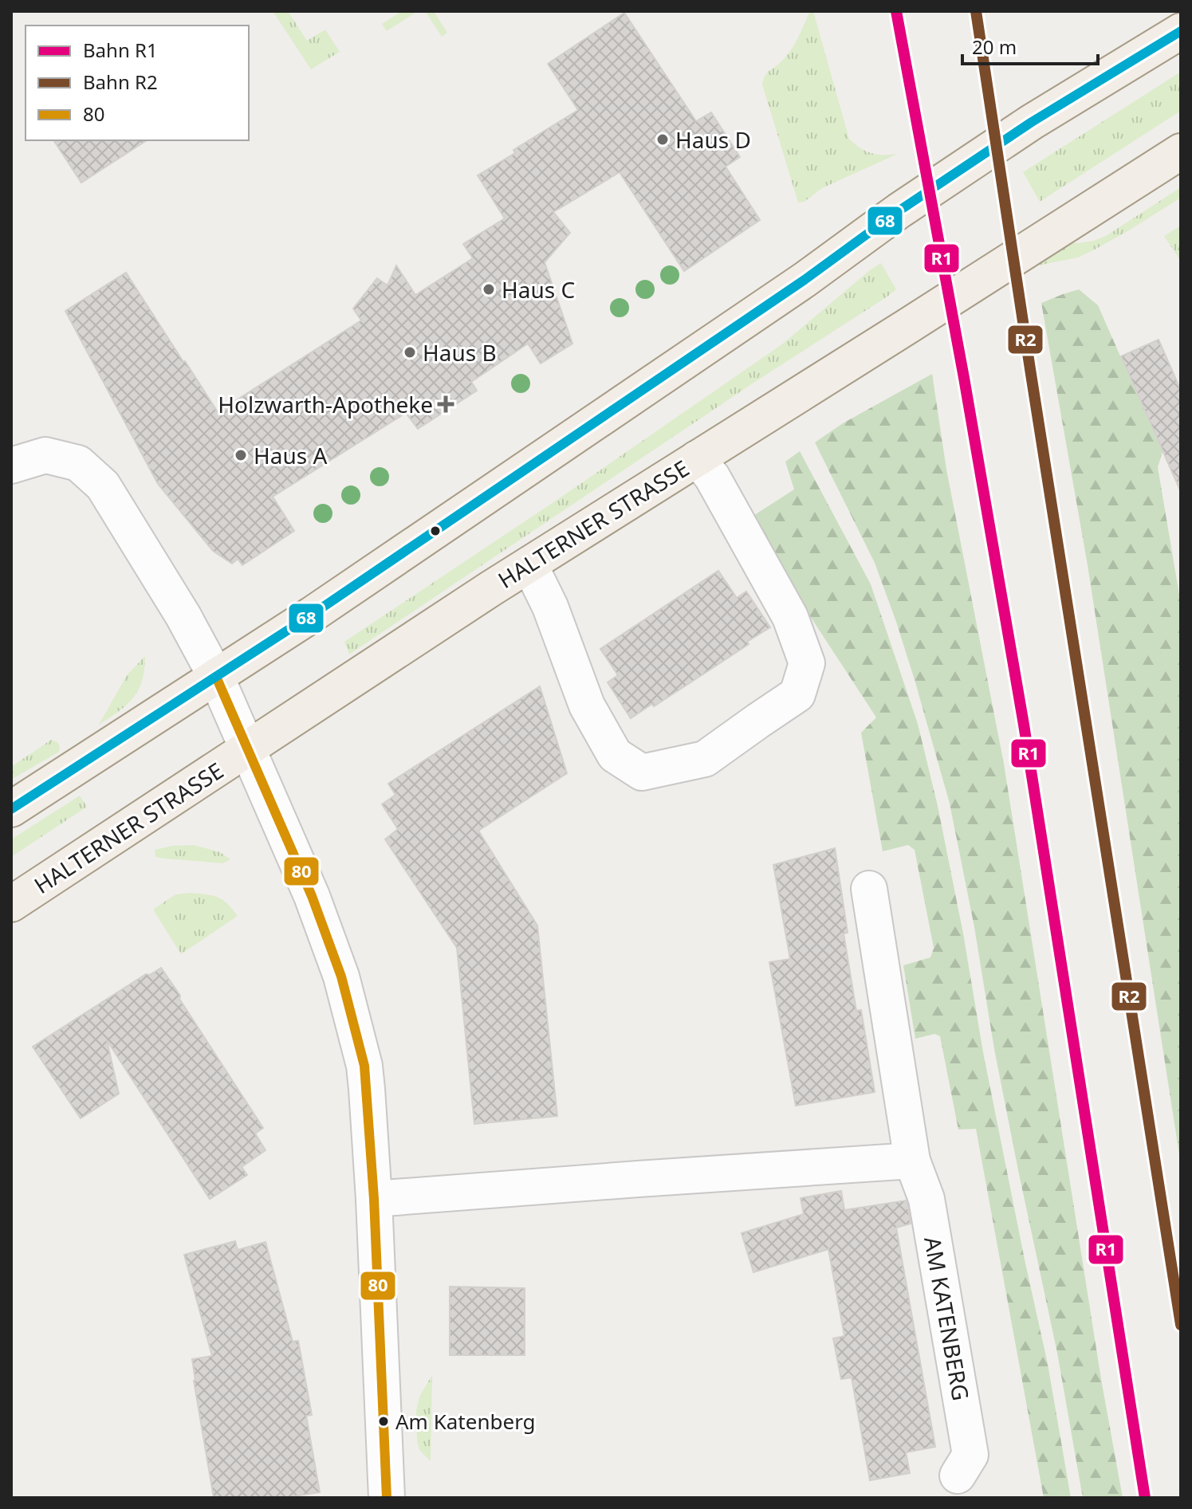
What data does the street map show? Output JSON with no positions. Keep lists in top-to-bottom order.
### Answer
{
  "streets": {
    "main road": ["HALTERNER STRASSE"],
    "street": ["AM KATENBERG"]
  },
  "places": {
    "other": [
      "Haus D",
      "Haus C",
      "Haus B",
      "Haus A",
      "Am Katenberg"
    ],
    "health": ["Holzwarth-Apotheke"]
  },
  "lines": [
    "rail line R1",
    "rail line R2",
    "transit line 68",
    "transit line 80"
  ],
  "legend": ["Bahn R1", "Bahn R2", "80"],
  "scale_bar": "20 m"
}
